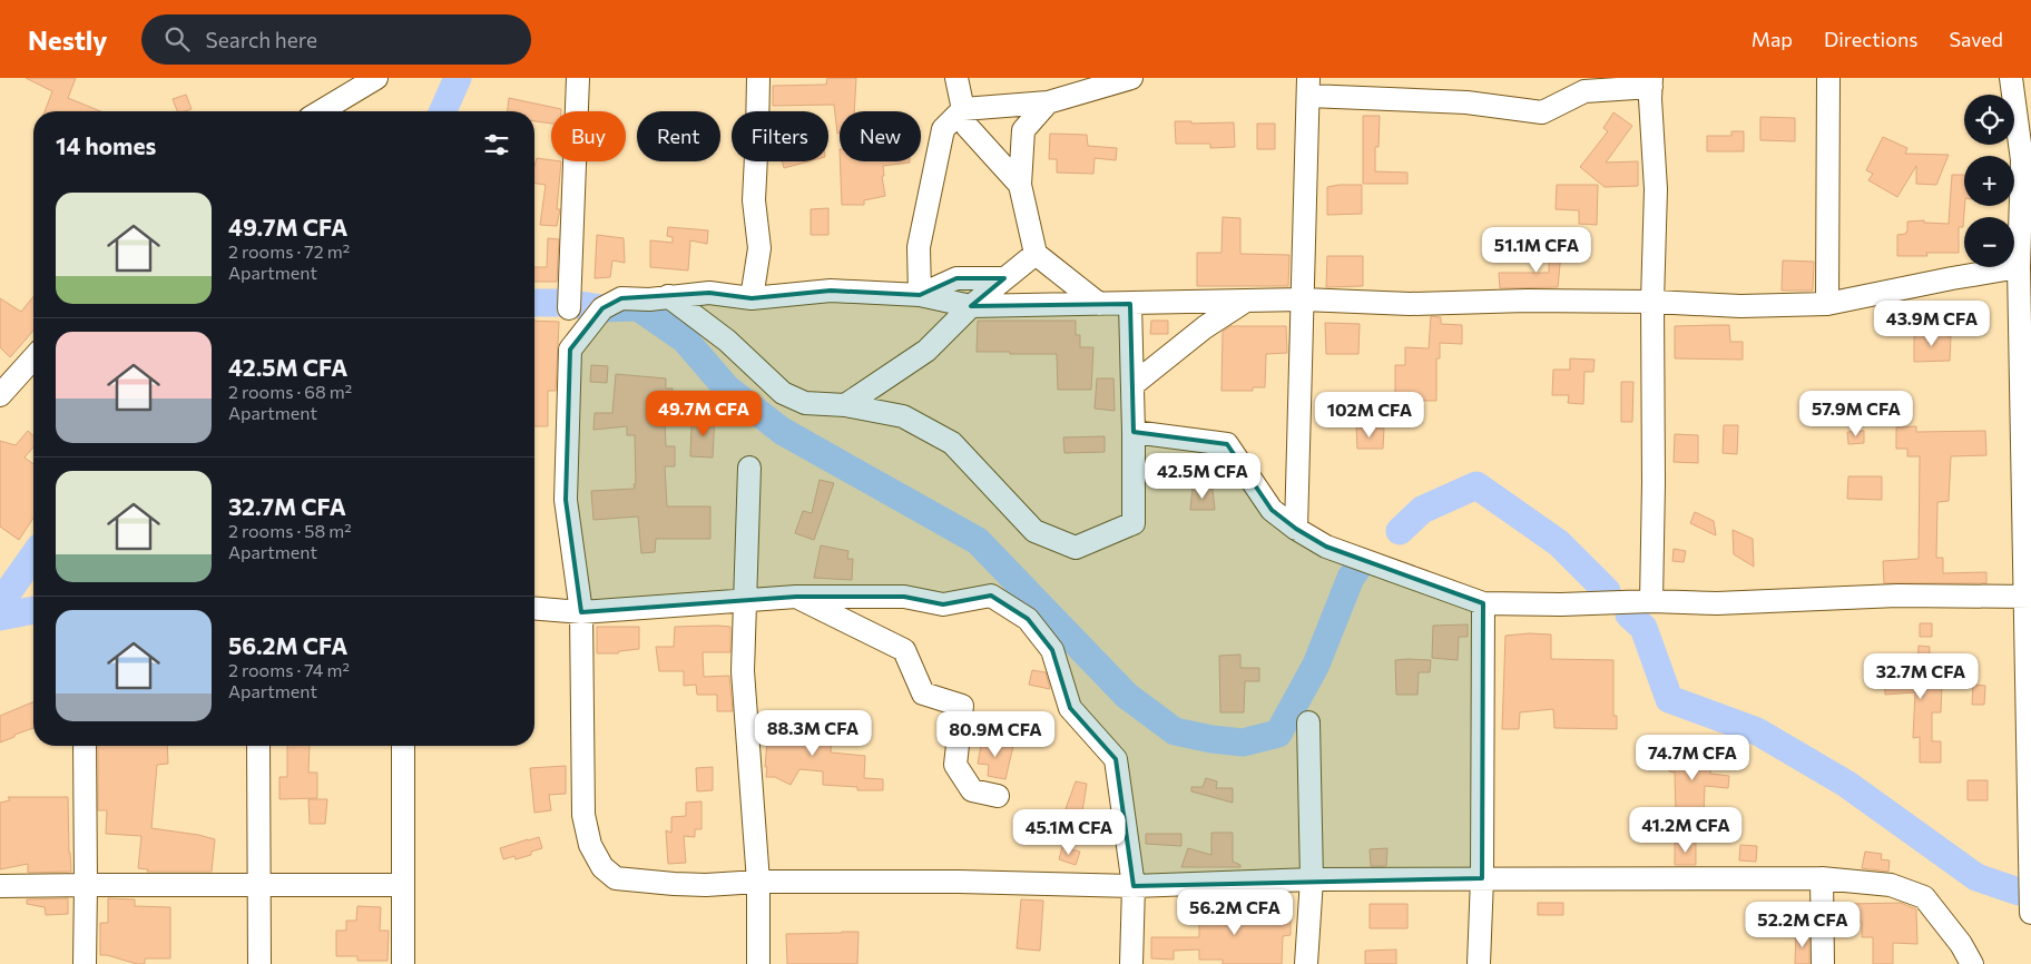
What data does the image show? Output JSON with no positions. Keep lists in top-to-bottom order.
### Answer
{
  "page": {
    "header": "Nestly",
    "search": "Search here",
    "nav": ["Map", "Directions", "Saved"],
    "map_buttons": ["+", "−"],
    "chip": [
      "Buy",
      "Rent",
      "Filters",
      "New"
    ],
    "heading": "14 homes",
    "list": [
      {
        "name": "49.7M CFA",
        "note": "2 rooms · 72 m² · Apartment"
      },
      {
        "name": "42.5M CFA",
        "note": "2 rooms · 68 m² · Apartment"
      },
      {
        "name": "32.7M CFA",
        "note": "2 rooms · 58 m² · Apartment"
      },
      {
        "name": "56.2M CFA",
        "note": "2 rooms · 74 m² · Apartment"
      }
    ],
    "price": [
      "51.1M CFA",
      "43.9M CFA",
      "49.7M CFA",
      "57.9M CFA",
      "102M CFA",
      "42.5M CFA",
      "32.7M CFA",
      "88.3M CFA",
      "80.9M CFA",
      "74.7M CFA",
      "41.2M CFA",
      "45.1M CFA",
      "56.2M CFA",
      "52.2M CFA"
    ]
  }
}
